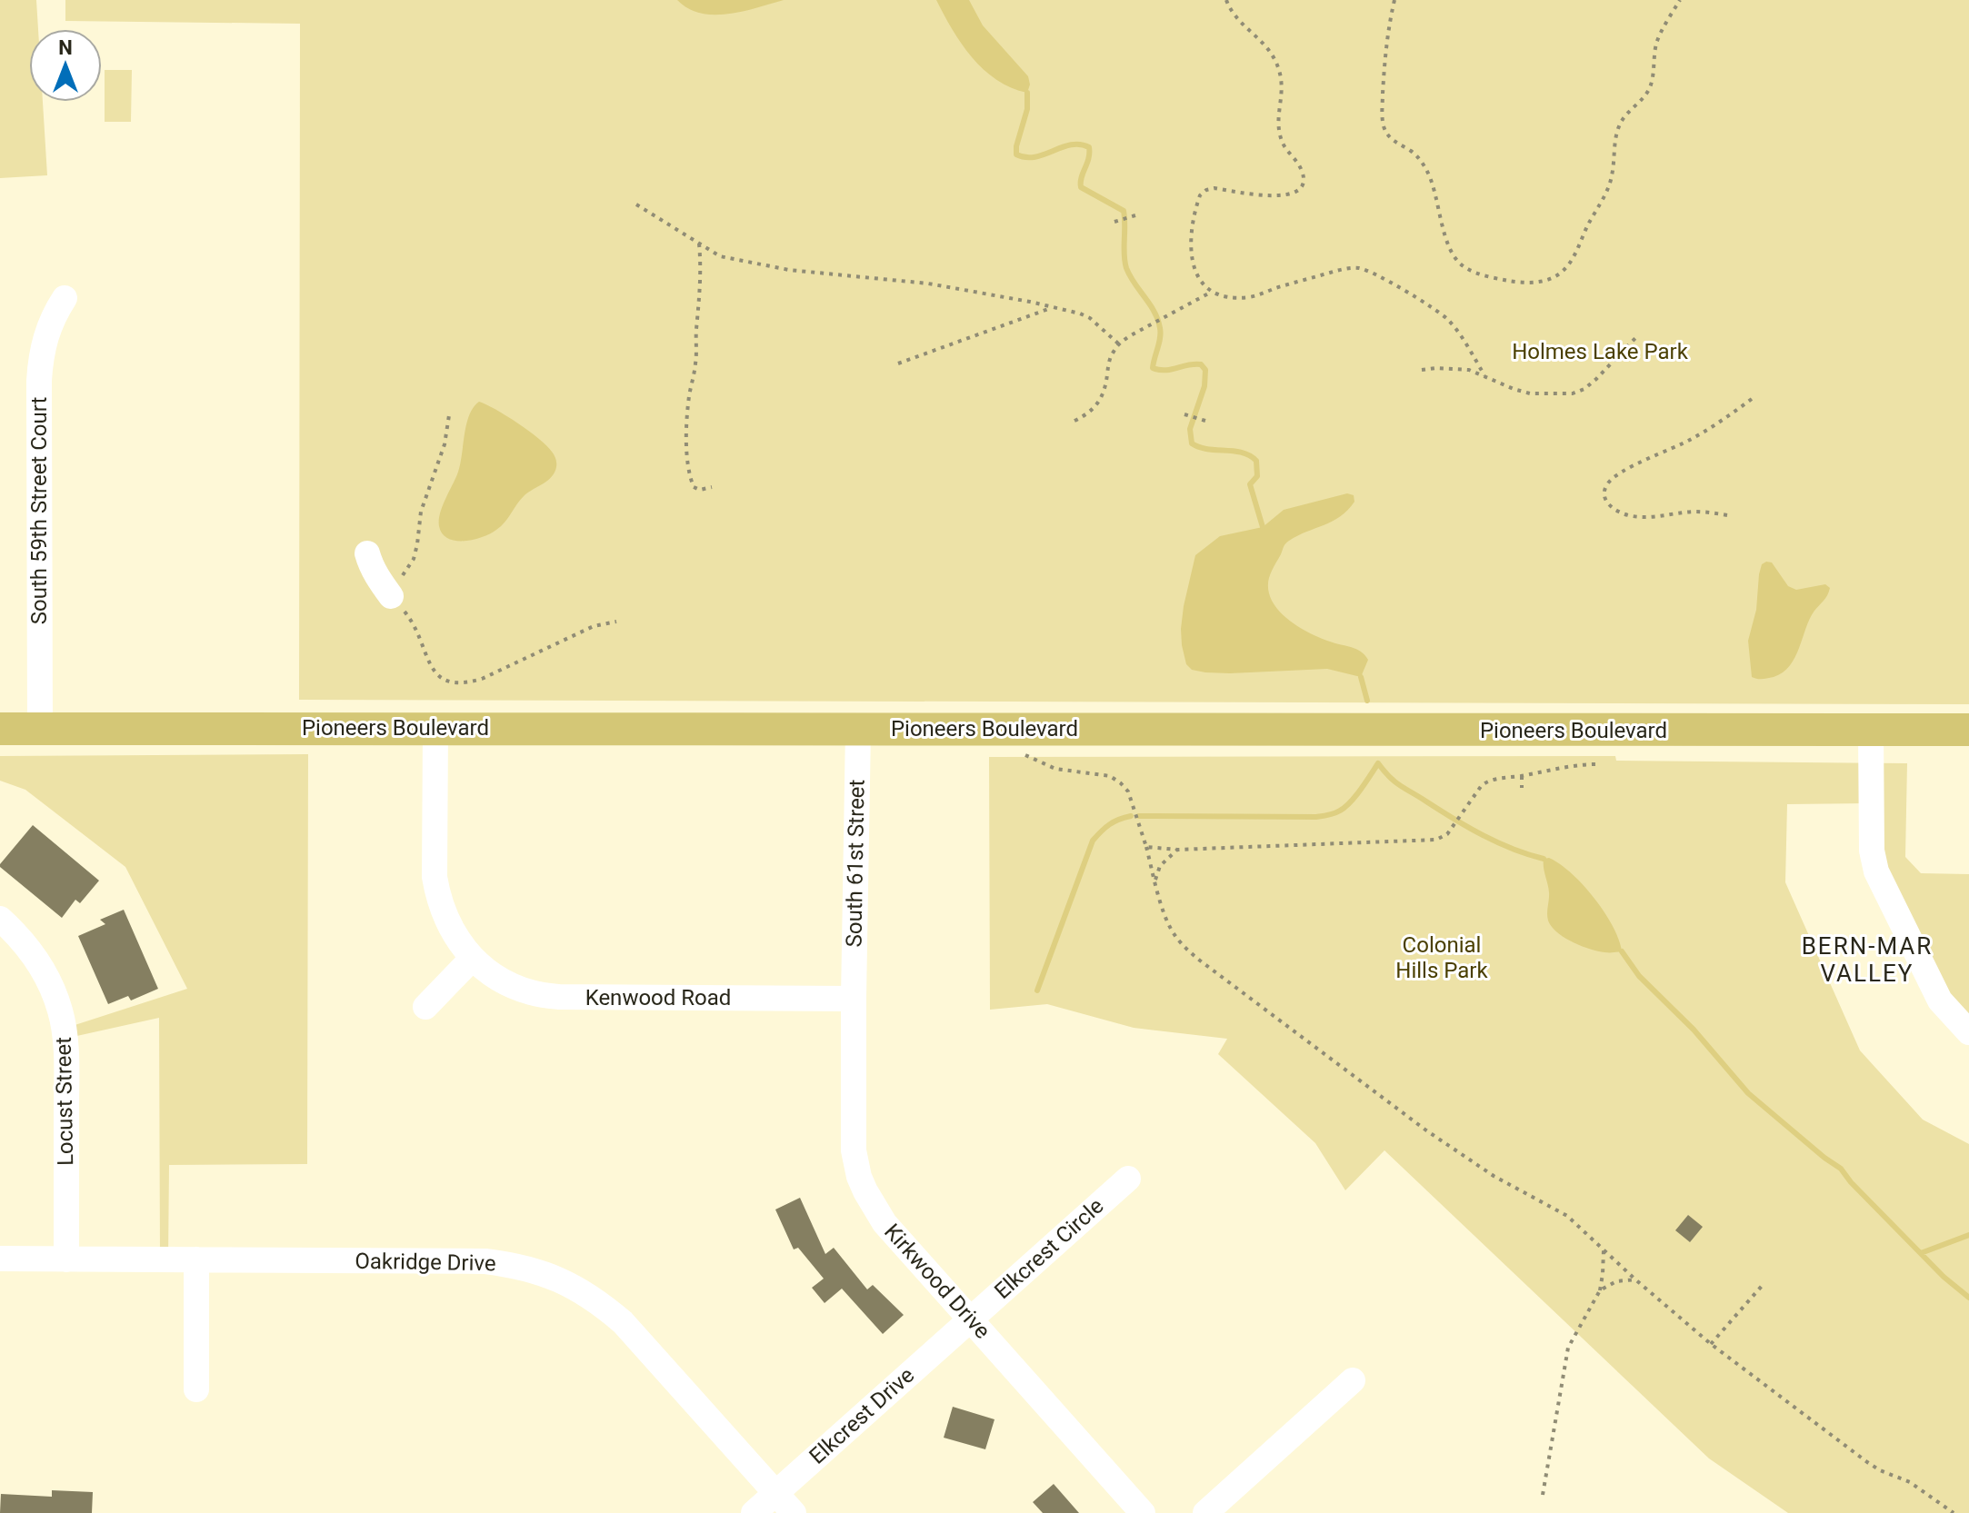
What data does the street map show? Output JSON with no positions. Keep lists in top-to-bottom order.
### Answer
{
  "streets": {
    "main road": ["Pioneers Boulevard"],
    "street": [
      "South 59th Street Court",
      "South 61st Street",
      "Kenwood Road",
      "Locust Street",
      "Elkcrest Circle",
      "Oakridge Drive",
      "Kirkwood Drive",
      "Elkcrest Drive"
    ]
  },
  "crossings": [
    ["South 59th Street Court", "Pioneers Boulevard"],
    ["Pioneers Boulevard", "South 61st Street"],
    ["Pioneers Boulevard", "Kenwood Road"],
    ["South 61st Street", "Kenwood Road"],
    ["South 61st Street", "Kirkwood Drive"],
    ["Kenwood Road", "Kirkwood Drive"],
    ["Locust Street", "Oakridge Drive"],
    ["Elkcrest Circle", "Kirkwood Drive"],
    ["Elkcrest Circle", "Elkcrest Drive"],
    ["Oakridge Drive", "Elkcrest Drive"],
    ["Kirkwood Drive", "Elkcrest Drive"]
  ],
  "districts": ["BERN-MAR VALLEY"],
  "parks": ["Holmes Lake Park", "Colonial Hills Park"],
  "north": "top"
}
